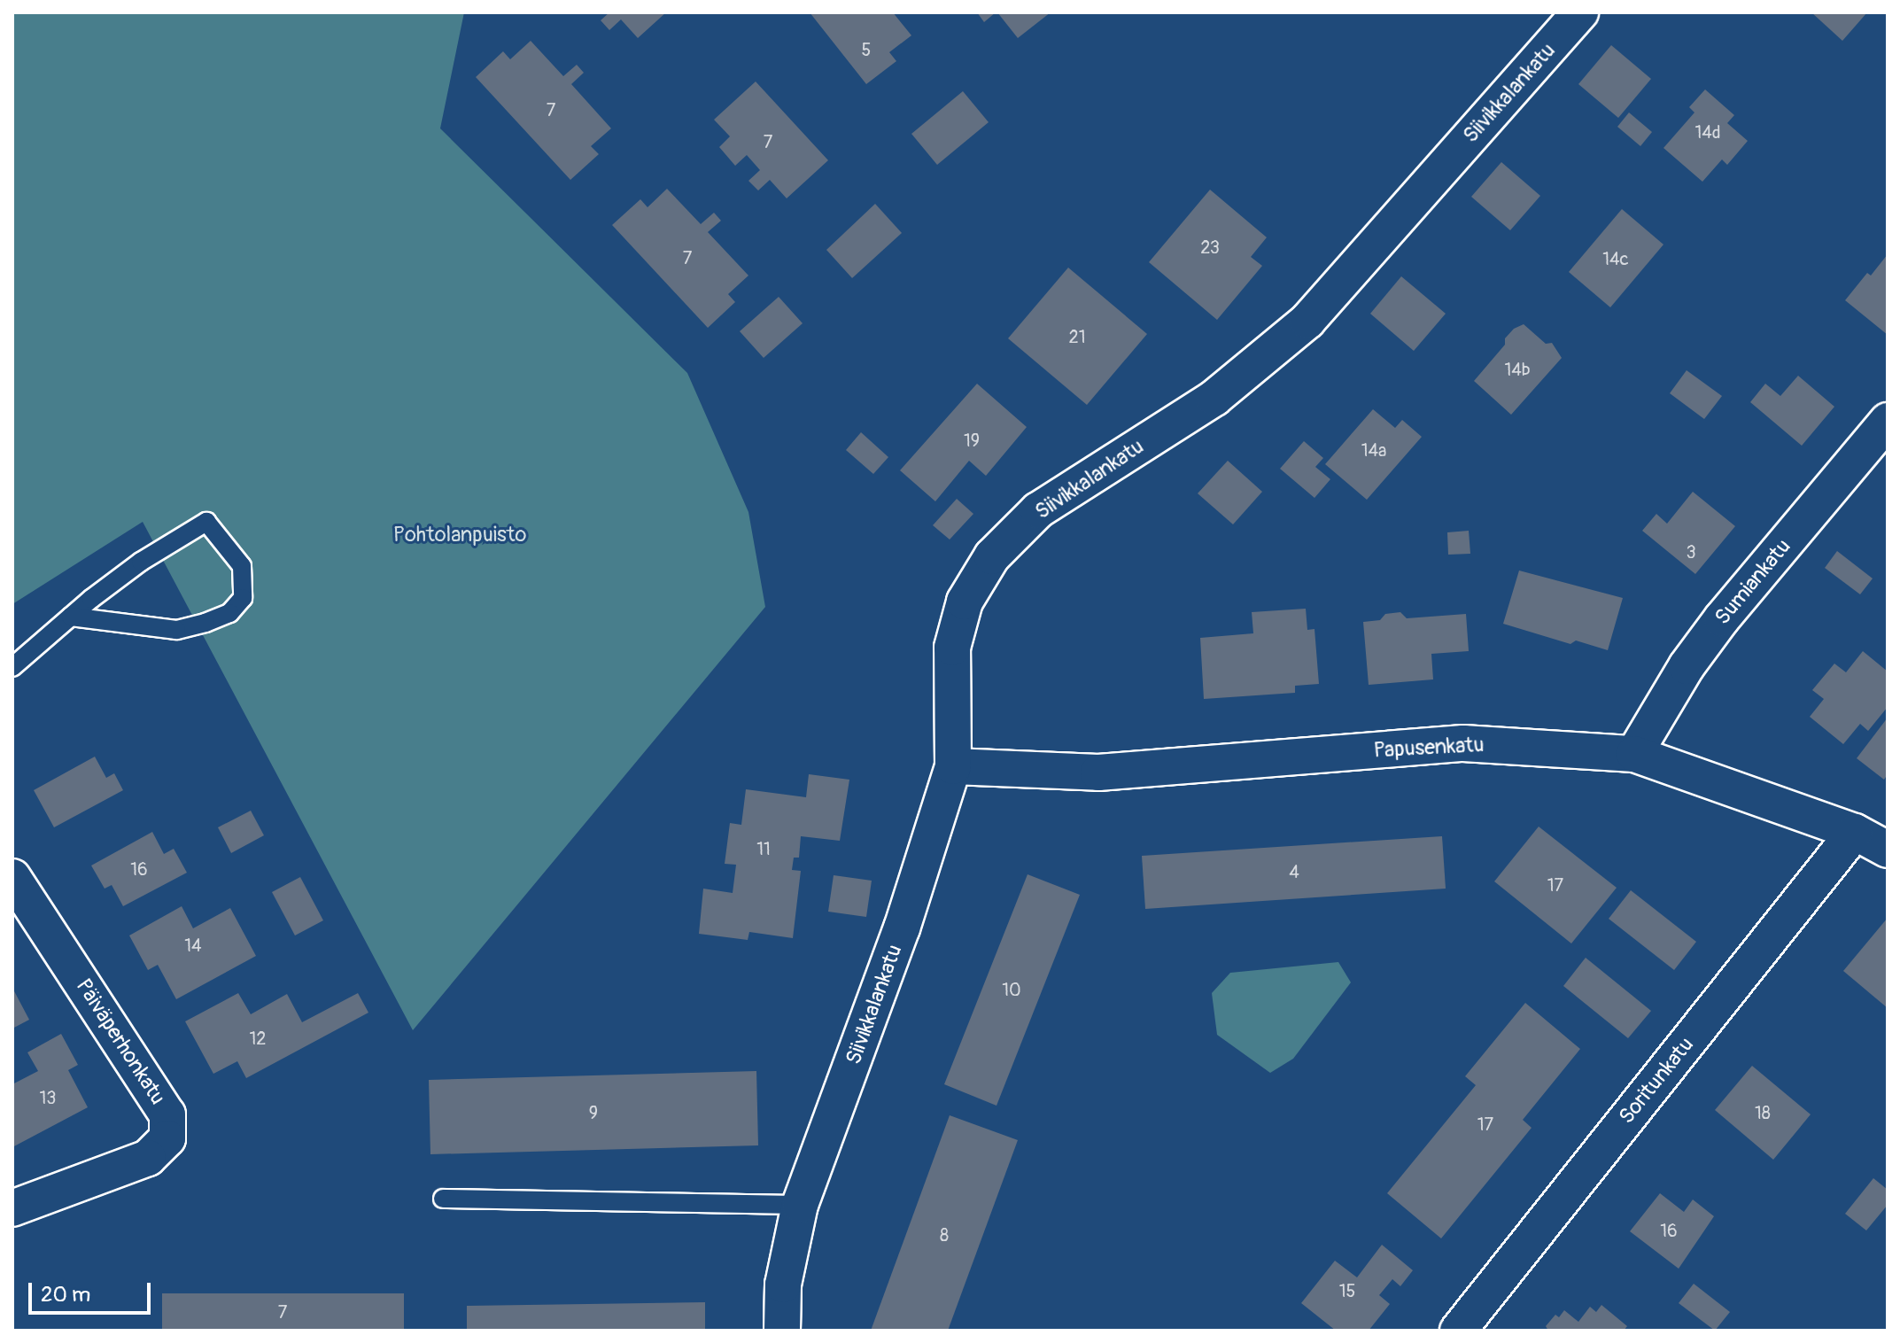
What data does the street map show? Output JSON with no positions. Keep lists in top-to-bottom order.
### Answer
{
  "streets": {
    "street": [
      "Siivikkalankatu",
      "Sumiankatu",
      "Papusenkatu",
      "Päiväperhonkatu",
      "Soritunkatu"
    ]
  },
  "crossings": [
    ["Siivikkalankatu", "Papusenkatu"],
    ["Sumiankatu", "Papusenkatu"],
    ["Papusenkatu", "Soritunkatu"]
  ],
  "parks": ["Pohtolanpuisto"],
  "house_numbers": [
    "5",
    "7",
    "14d",
    "7",
    "23",
    "7",
    "14c",
    "21",
    "14b",
    "19",
    "14a",
    "3",
    "11",
    "16",
    "4",
    "17",
    "14",
    "10",
    "12",
    "13",
    "9",
    "18",
    "17",
    "16",
    "8",
    "15",
    "7"
  ],
  "scale_bar": "20 m"
}
